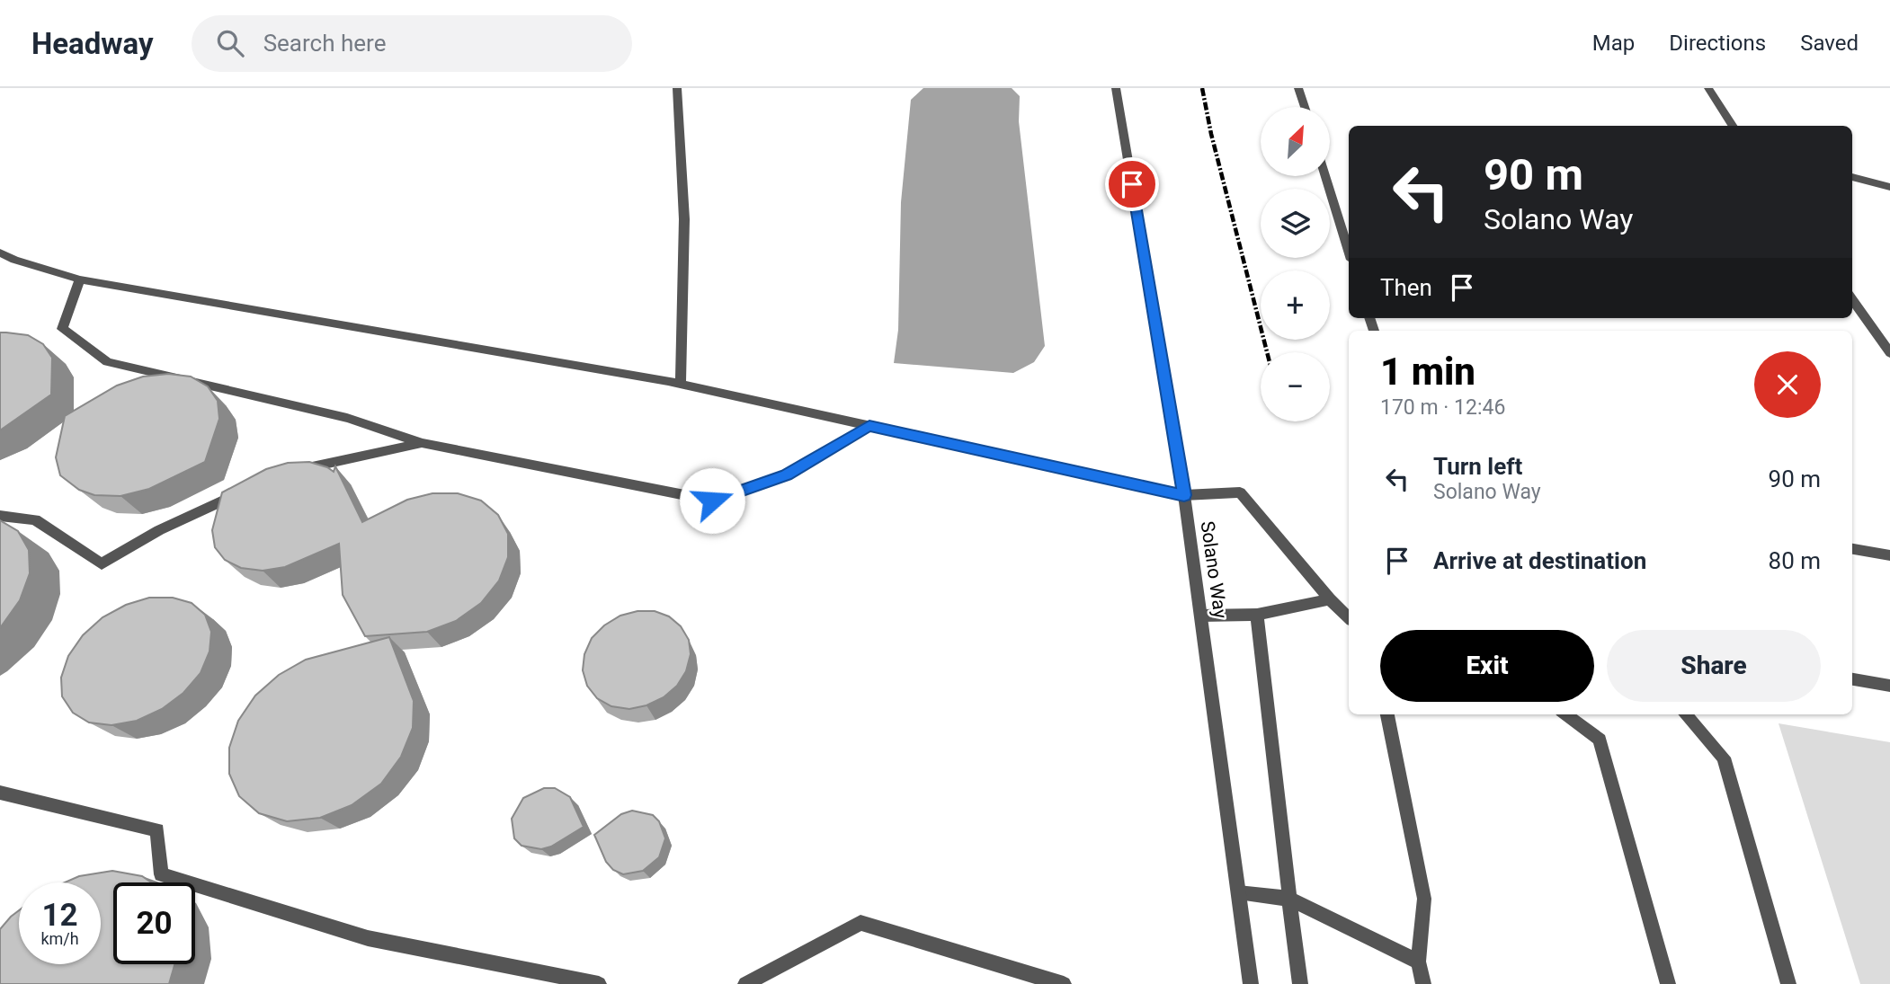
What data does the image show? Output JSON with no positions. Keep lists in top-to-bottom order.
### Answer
{
  "streets": {
    "street": ["Solano Way"]
  },
  "north": "top right",
  "page": {
    "header": "Headway",
    "search": "Search here",
    "nav": ["Map", "Directions", "Saved"],
    "map_buttons": ["+", "−"],
    "turn": ["90 m", "Solano Way"],
    "then": "Then",
    "heading": ["1 min", "170 m · 12:46"],
    "list": [
      {
        "name": "Turn left",
        "note": "Solano Way",
        "value": "90 m"
      },
      {
        "name": "Arrive at destination",
        "value": "80 m"
      }
    ],
    "buttons": ["Exit", "Share"],
    "speed": "12 km/h",
    "limit": "20"
  }
}
